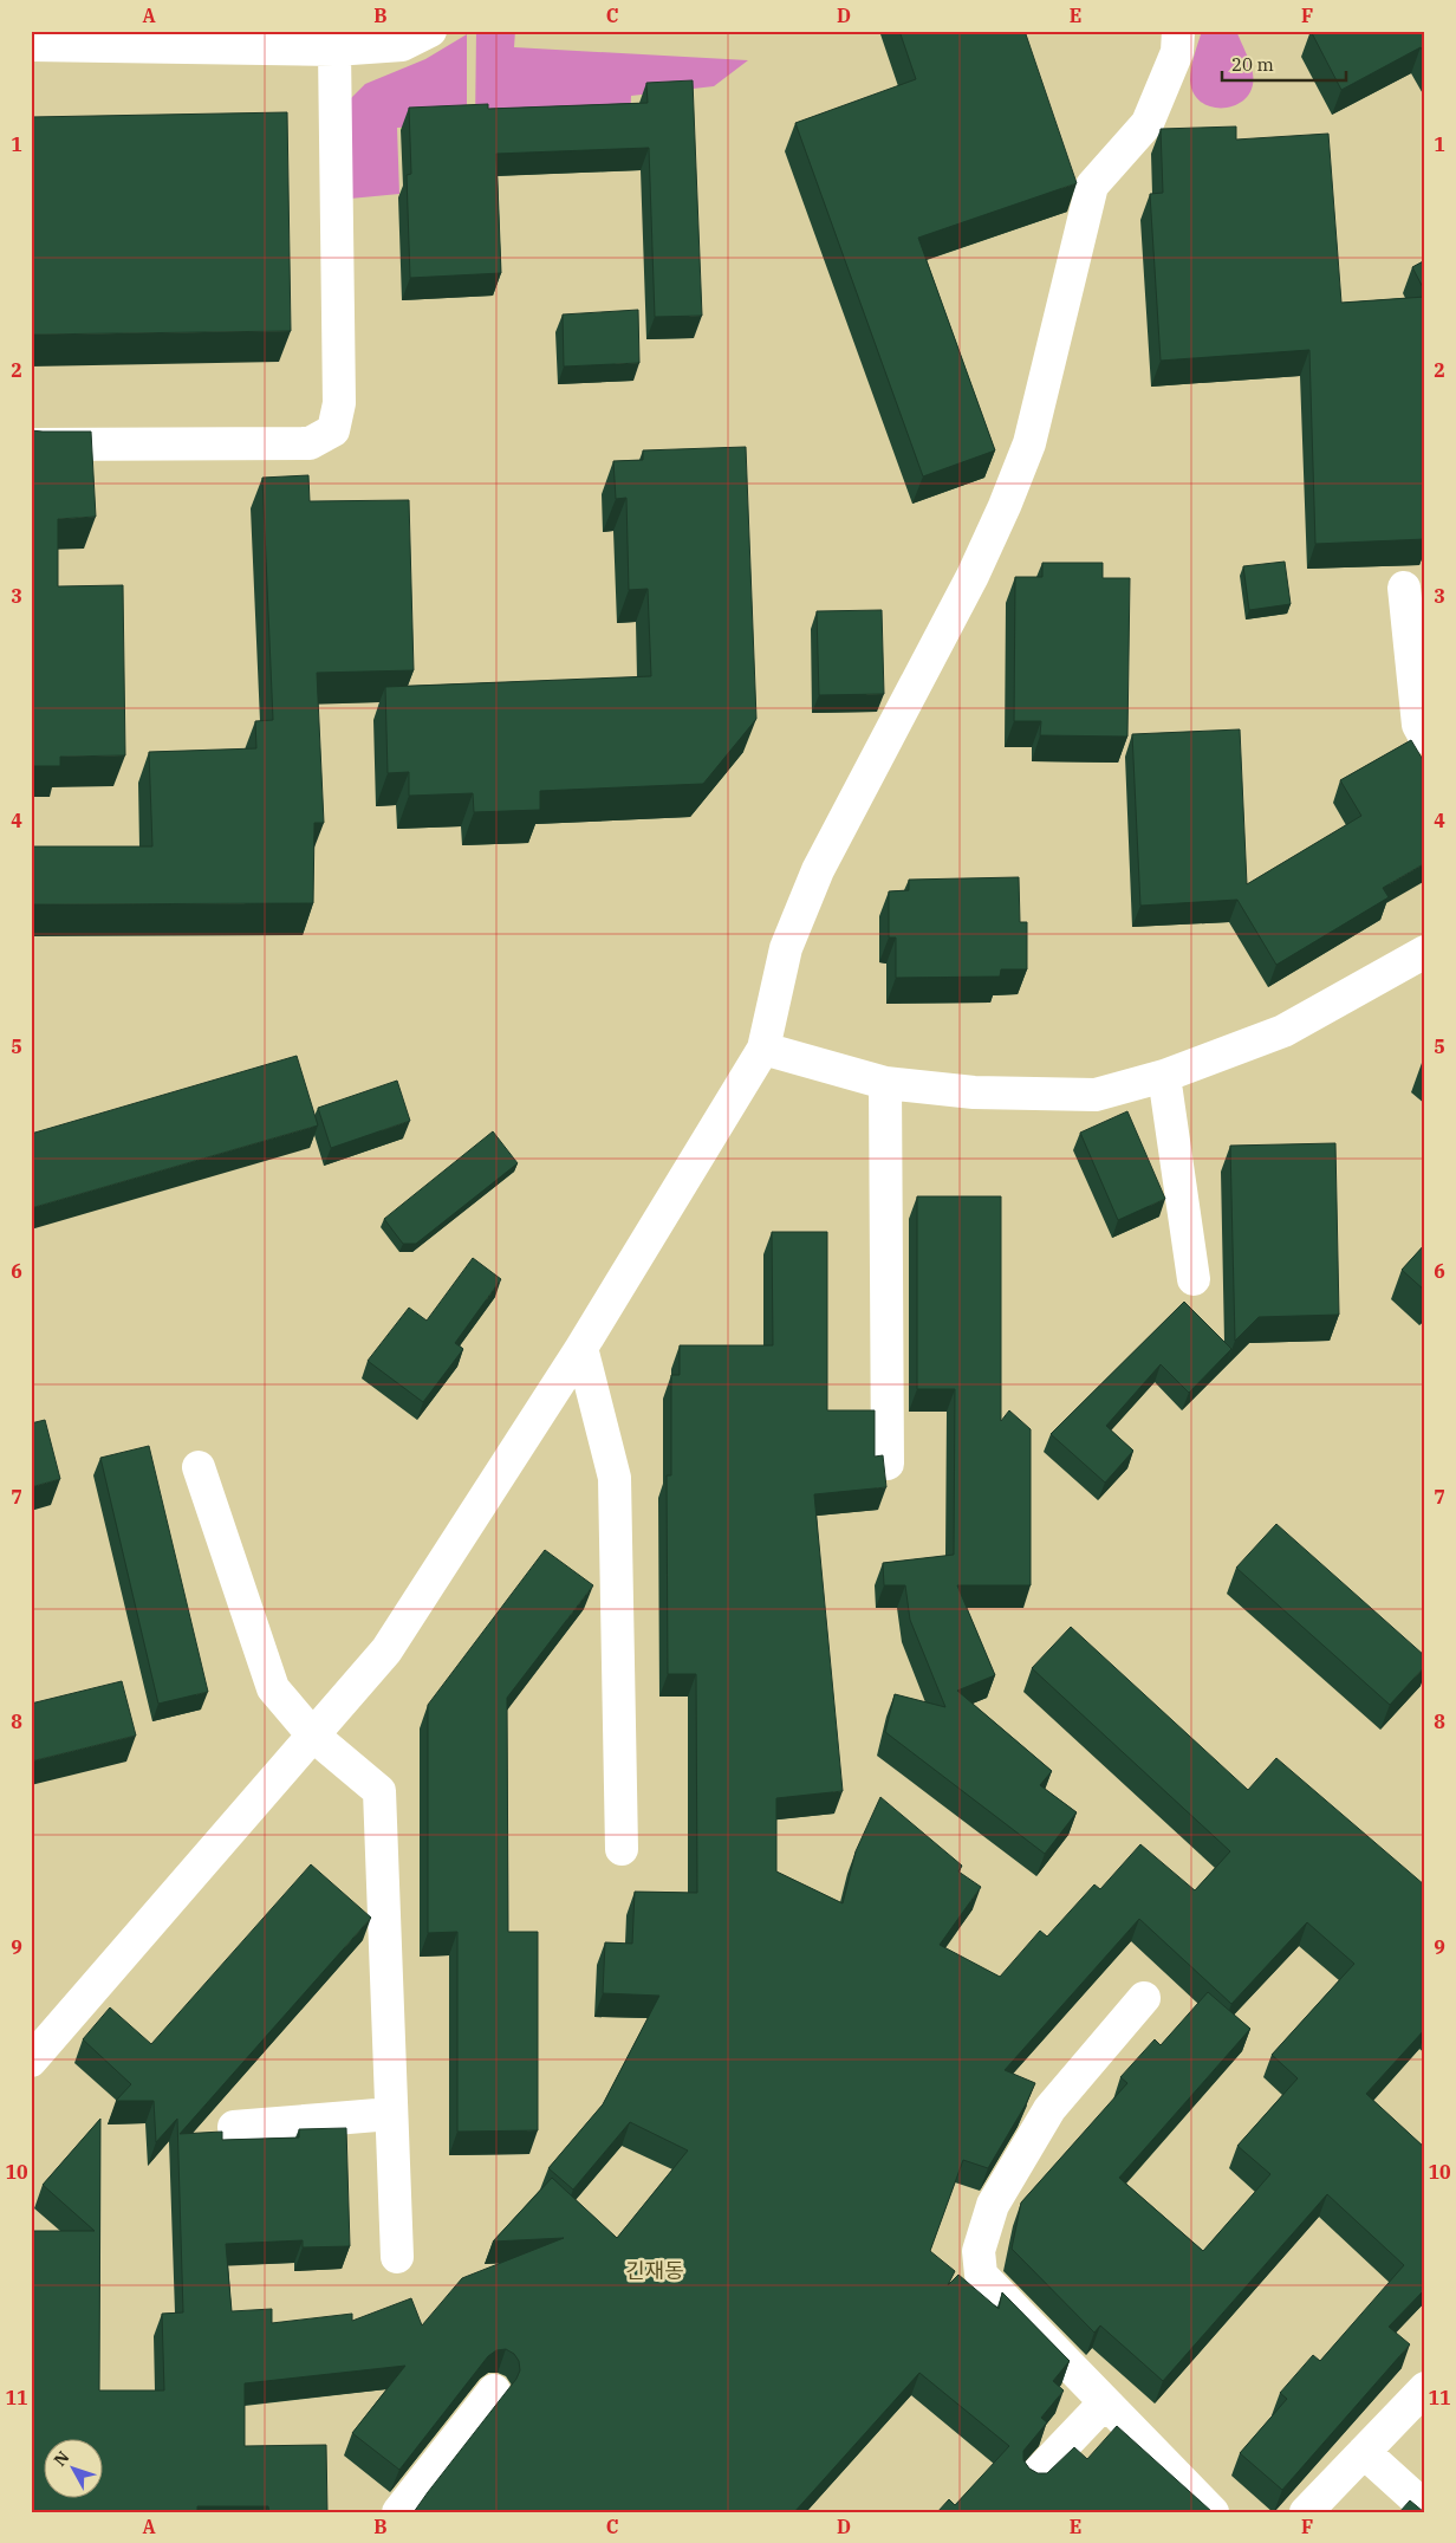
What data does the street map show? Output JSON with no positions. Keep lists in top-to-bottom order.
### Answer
{
  "districts": ["긴재동"],
  "scale_bar": "20 m",
  "north": "top left",
  "grid": {
    "columns": [
      "A",
      "B",
      "C",
      "D",
      "E",
      "F"
    ],
    "rows": [
      "1",
      "2",
      "3",
      "4",
      "5",
      "6",
      "7",
      "8",
      "9",
      "10",
      "11"
    ]
  }
}
